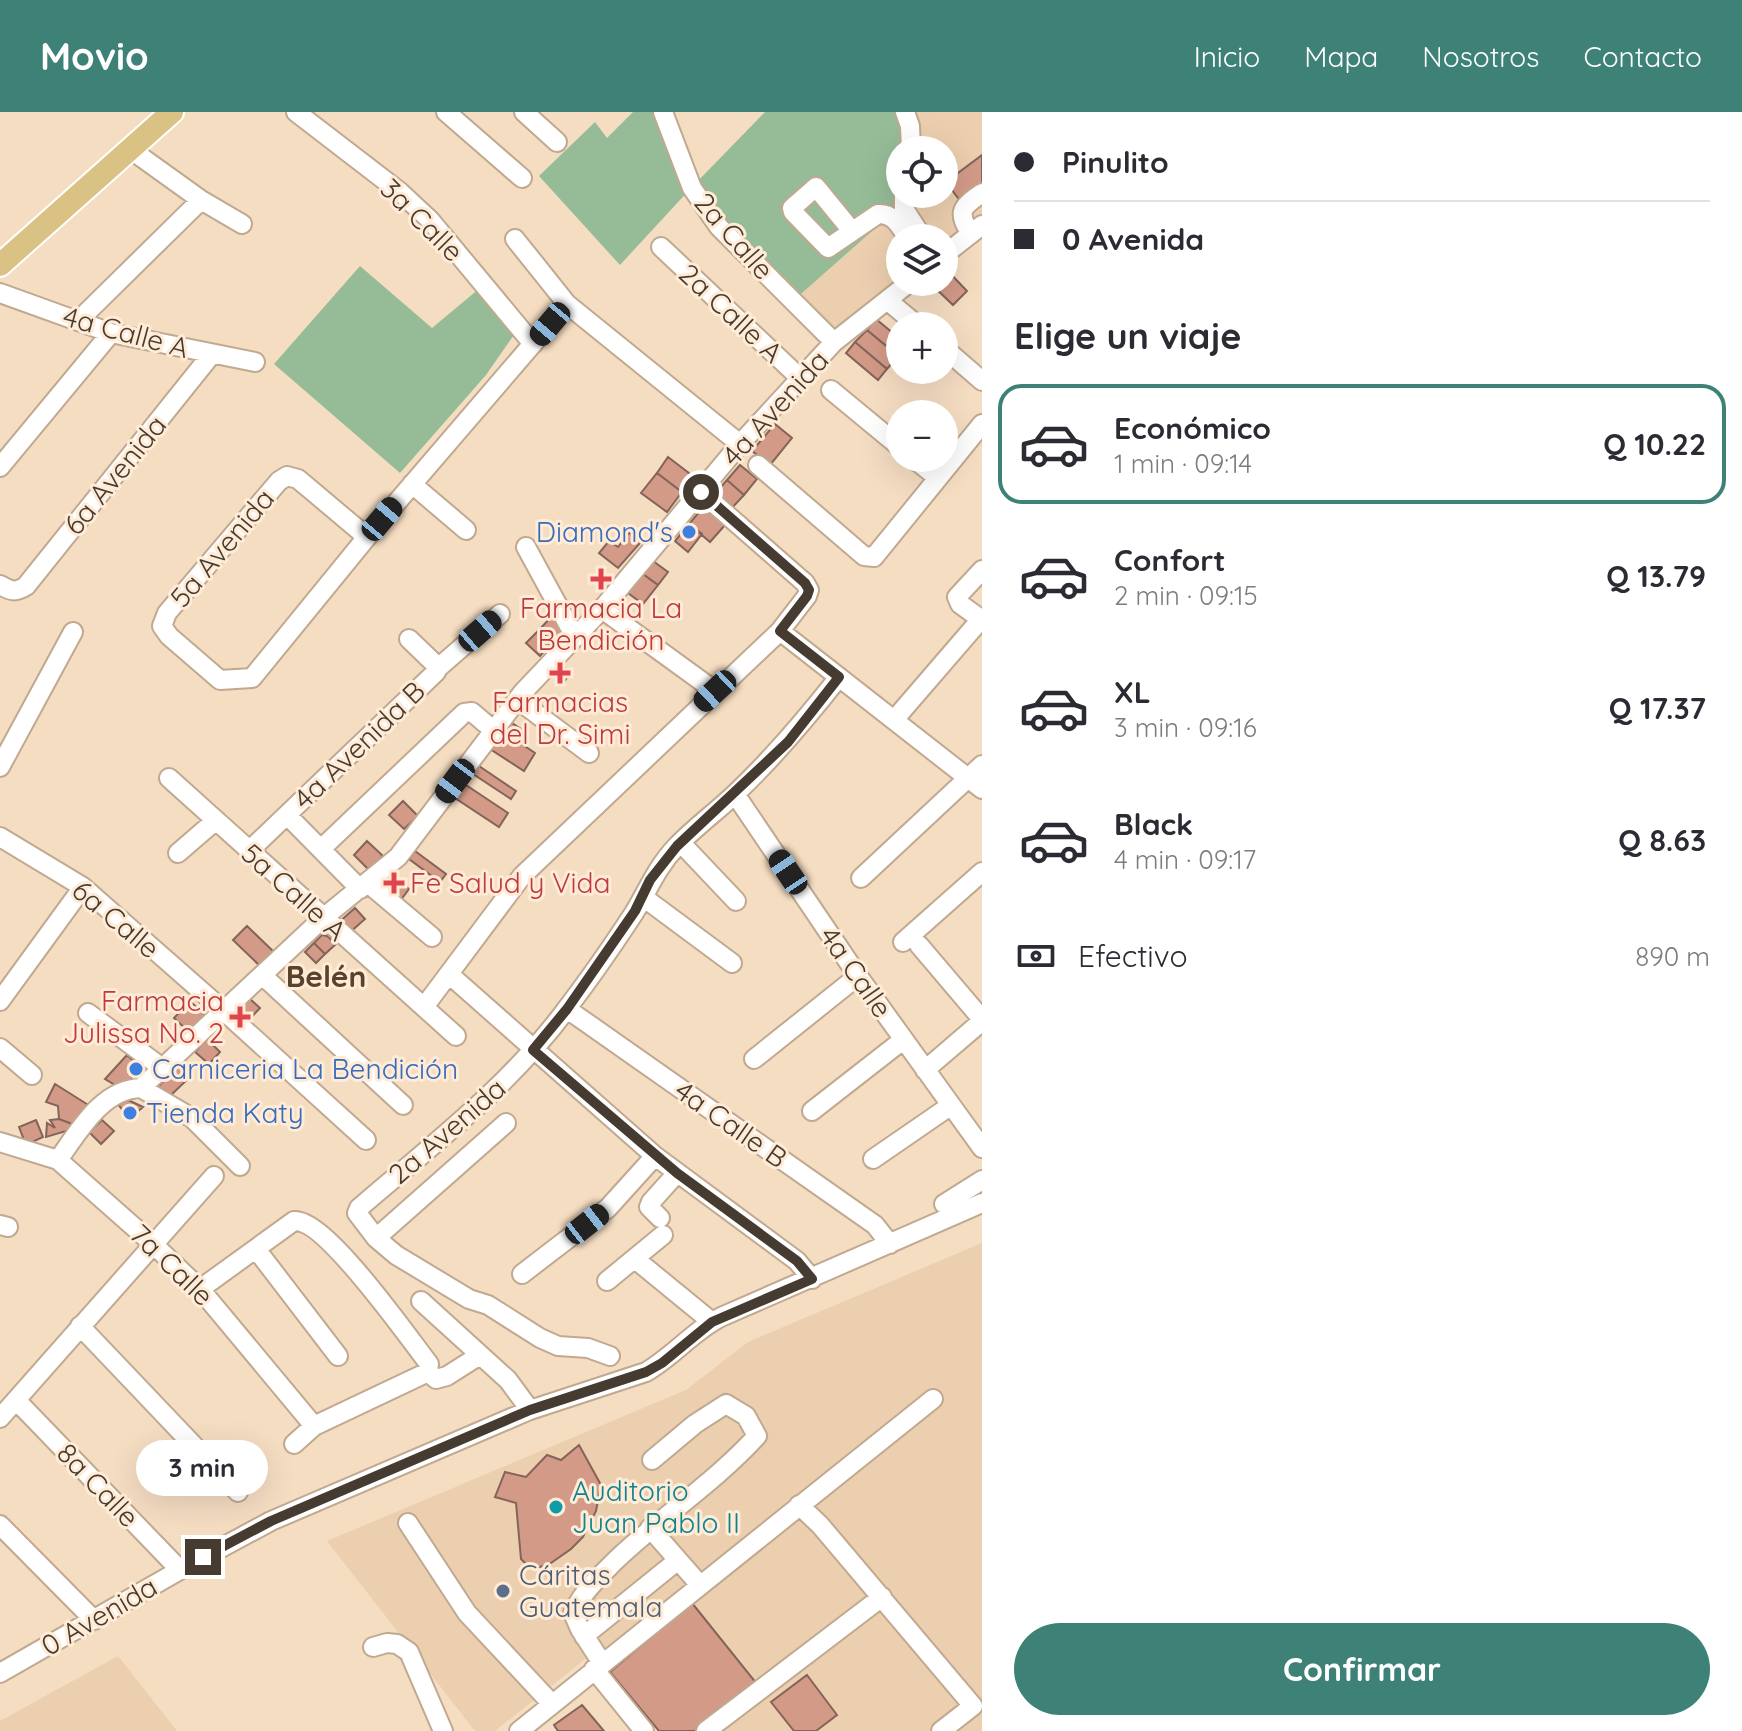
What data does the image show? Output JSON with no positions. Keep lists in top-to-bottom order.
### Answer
{
  "streets": {
    "street": [
      "3a Calle",
      "2a Calle",
      "2a Calle A",
      "4a Calle A",
      "4a Avenida",
      "6a Avenida",
      "5a Avenida",
      "4a Avenida B",
      "5a Calle A",
      "6a Calle",
      "4a Calle",
      "4a Calle B",
      "2a Avenida",
      "7a Calle",
      "8a Calle",
      "0 Avenida"
    ]
  },
  "crossings": [
    ["2a Calle", "4a Avenida"],
    ["2a Calle A", "4a Avenida"],
    ["4a Calle A", "6a Avenida"],
    ["4a Avenida", "5a Calle A"],
    ["4a Avenida", "6a Calle"],
    ["4a Avenida", "7a Calle"],
    ["4a Avenida B", "5a Calle A"],
    ["4a Calle", "2a Avenida"],
    ["4a Calle B", "2a Avenida"],
    ["4a Calle B", "0 Avenida"],
    ["8a Calle", "0 Avenida"]
  ],
  "districts": ["Belén"],
  "places": {
    "other": [
      "Diamond's",
      "Carniceria La Bendición",
      "Tienda Katy",
      "Auditorio Juan Pablo II",
      "Cáritas Guatemala"
    ],
    "health": [
      "Farmacia La Bendición",
      "Farmacias del Dr. Simi",
      "Fe Salud y Vida",
      "Farmacia Julissa No. 2"
    ]
  },
  "page": {
    "header": "Movio",
    "nav": [
      "Inicio",
      "Mapa",
      "Nosotros",
      "Contacto"
    ],
    "banner": ["Pinulito", "0 Avenida"],
    "map_buttons": ["+", "−"],
    "heading": "Elige un viaje",
    "list": [
      {
        "name": "Económico",
        "note": "1 min · 09:14",
        "value": "Q 10.22"
      },
      {
        "name": "Confort",
        "note": "2 min · 09:15",
        "value": "Q 13.79"
      },
      {
        "name": "XL",
        "note": "3 min · 09:16",
        "value": "Q 17.37"
      },
      {
        "name": "Black",
        "note": "4 min · 09:17",
        "value": "Q 8.63"
      }
    ],
    "pay": ["Efectivo", "890 m"],
    "bubble": "3 min",
    "buttons": "Confirmar"
  }
}
